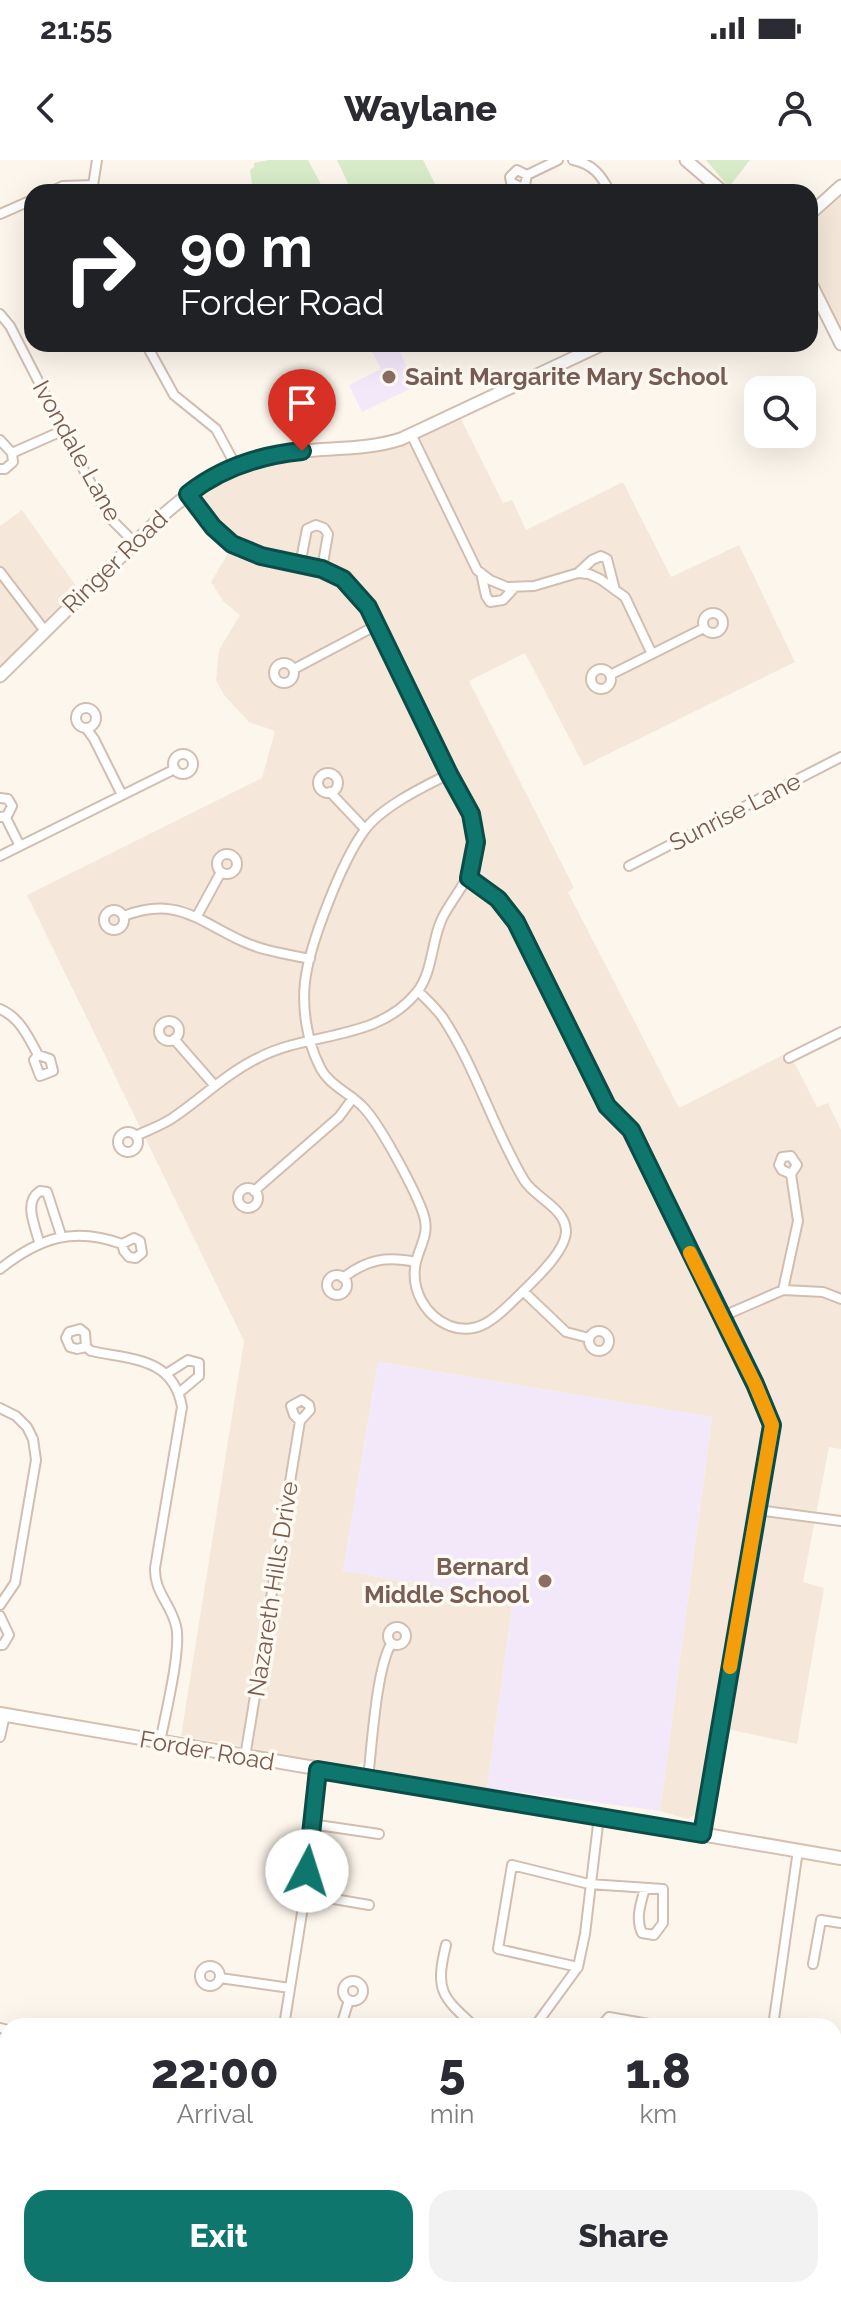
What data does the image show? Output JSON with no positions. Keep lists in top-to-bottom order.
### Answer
{
  "streets": {
    "main road": ["Forder Road"],
    "street": [
      "Ivondale Lane",
      "Ringer Road",
      "Sunrise Lane",
      "Nazareth Hills Drive"
    ]
  },
  "crossings": [
    ["Ivondale Lane", "Ringer Road"],
    ["Nazareth Hills Drive", "Forder Road"]
  ],
  "places": ["Saint Margarite Mary School", "Bernard Middle School"],
  "page": {
    "status": "21:55",
    "header": "Waylane",
    "turn": ["90 m", "Forder Road"],
    "eta": [
      "22:00",
      "Arrival",
      "5",
      "min",
      "1.8",
      "km"
    ],
    "buttons": ["Exit", "Share"]
  }
}
